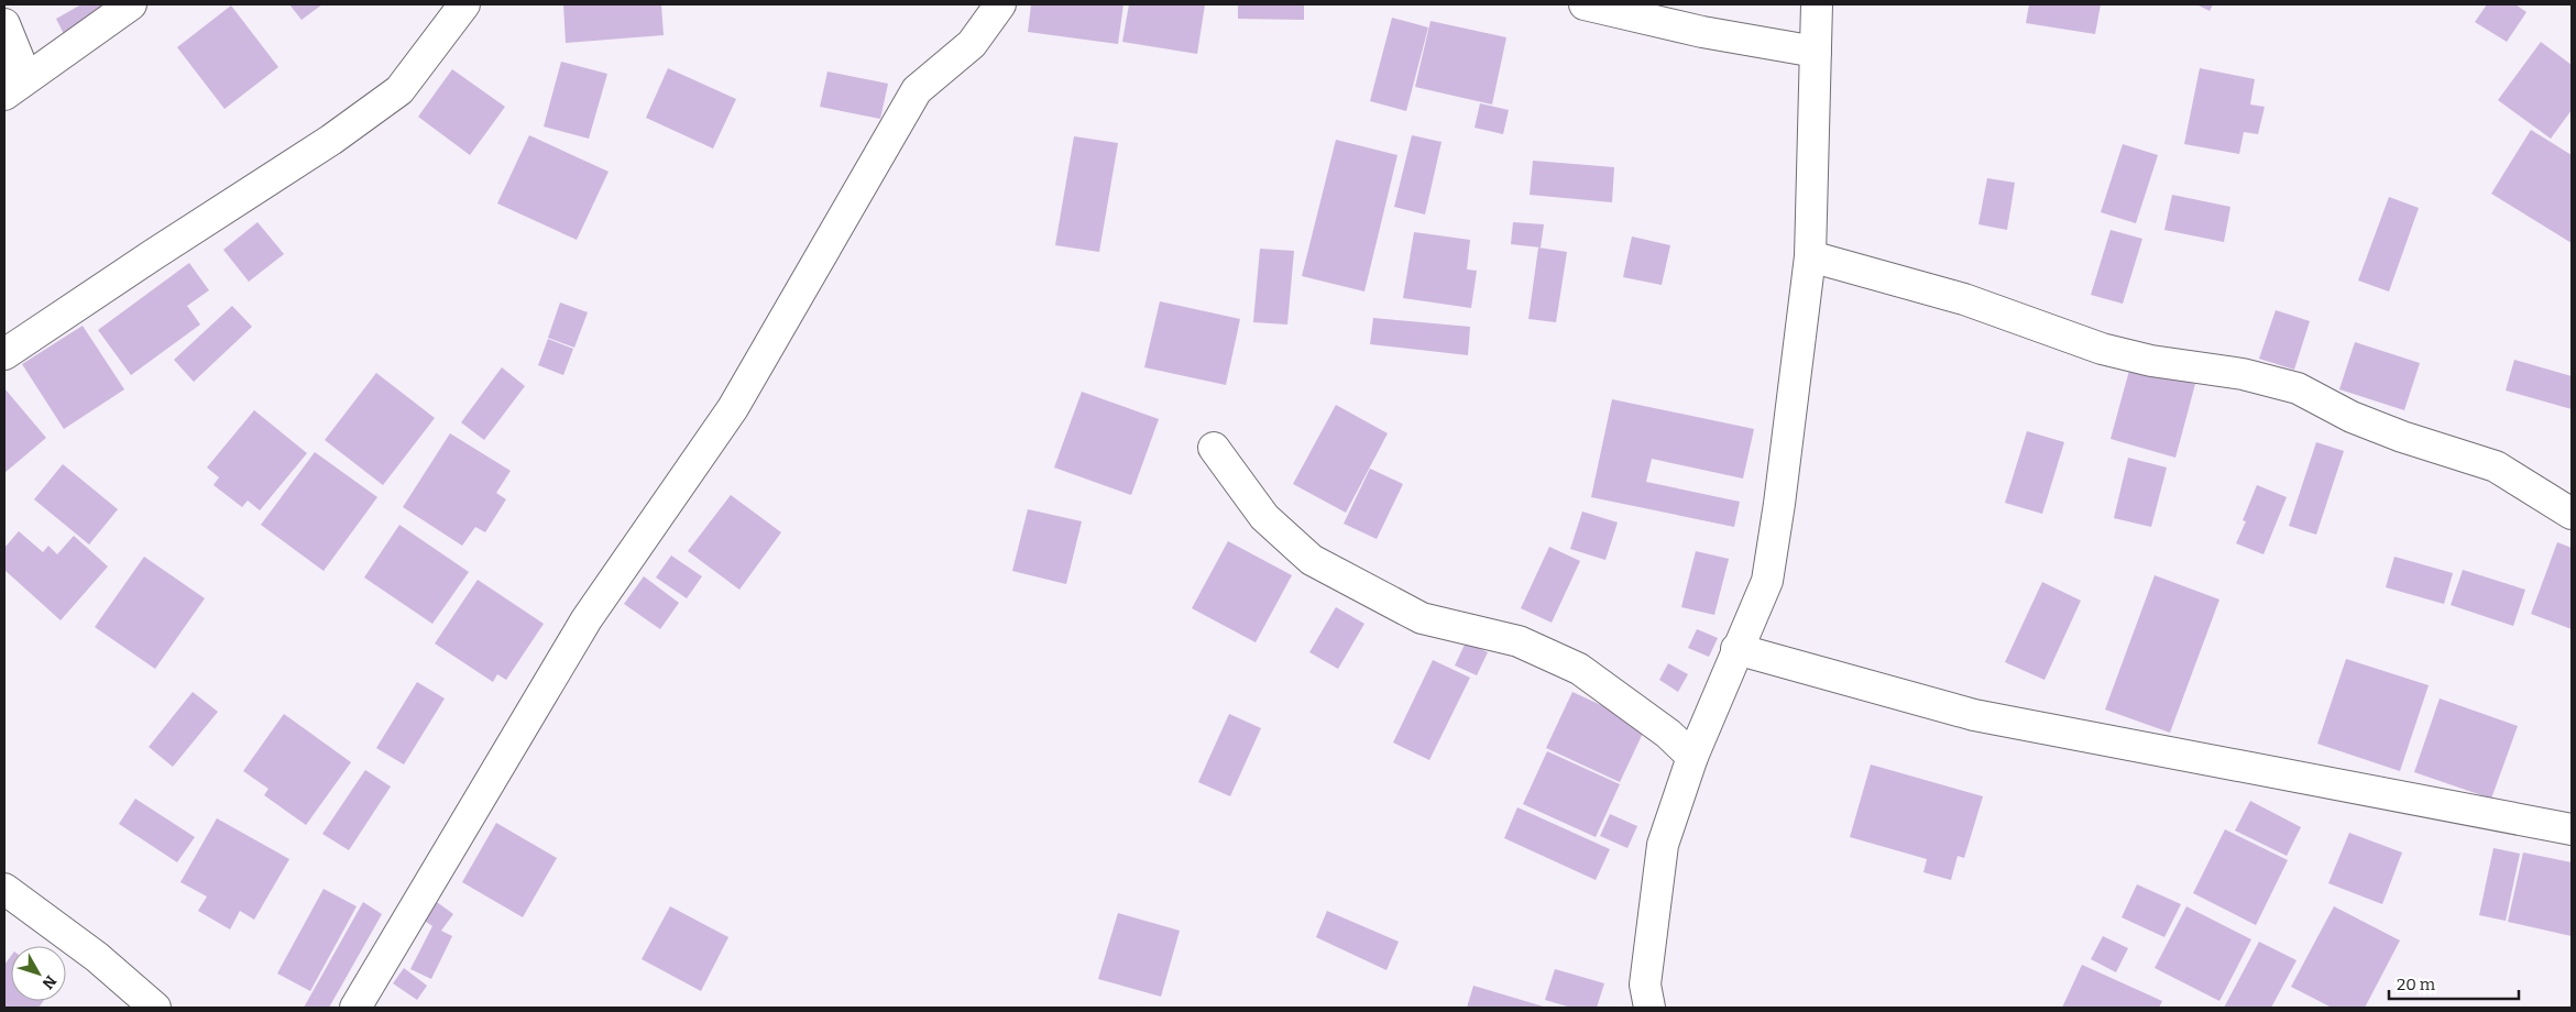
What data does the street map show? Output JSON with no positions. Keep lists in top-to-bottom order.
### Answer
{
  "scale_bar": "20 m",
  "north": "bottom right"
}
